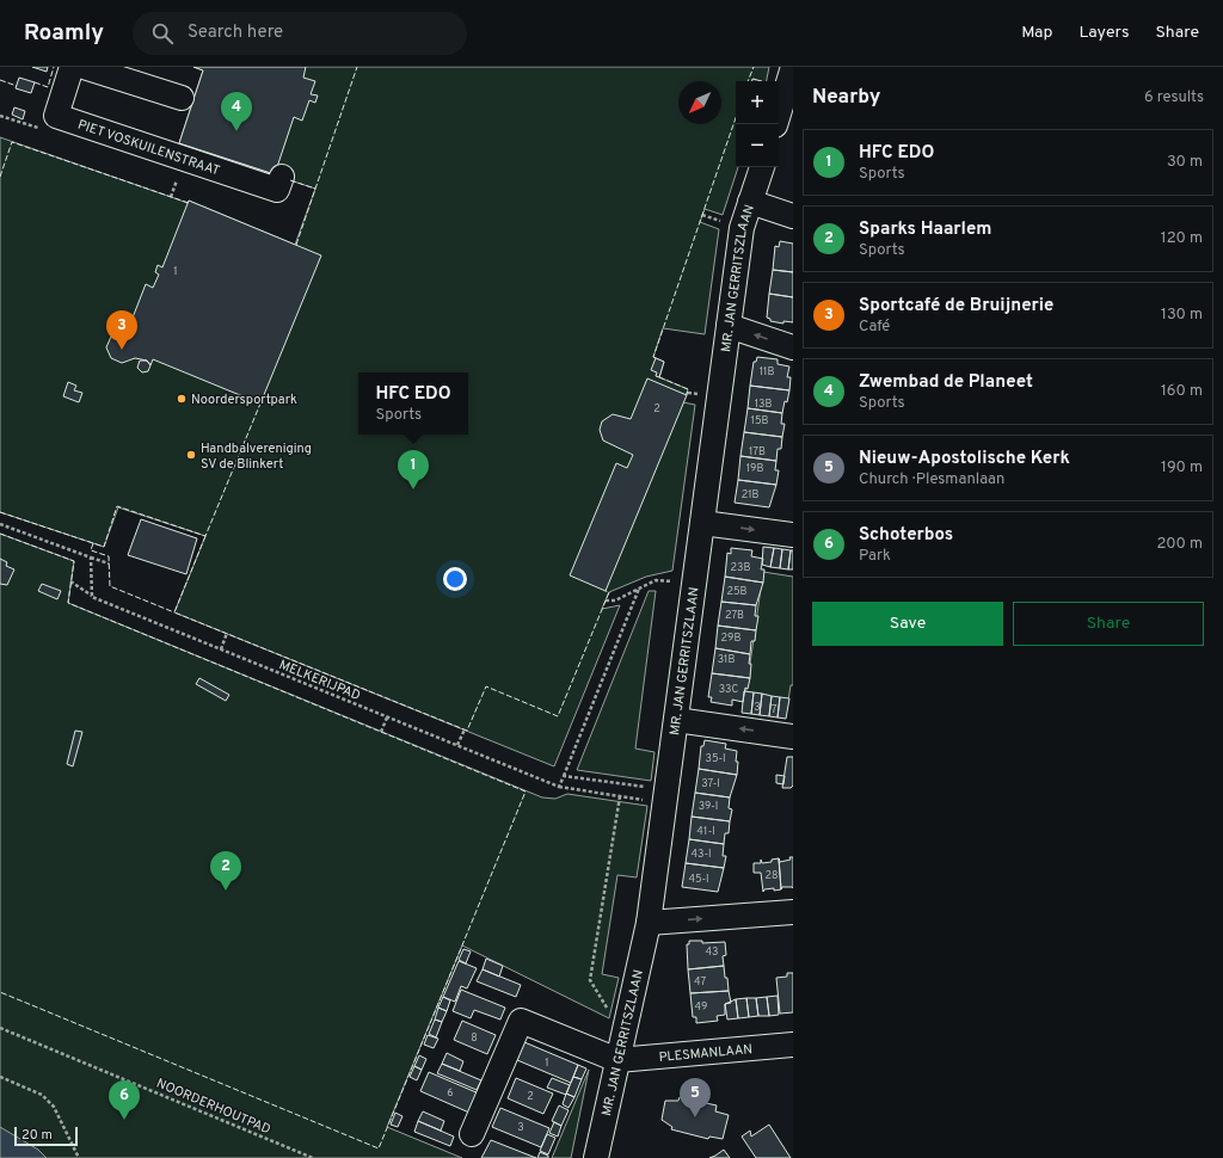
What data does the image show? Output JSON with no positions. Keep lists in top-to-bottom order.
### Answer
{
  "streets": {
    "street": ["PIET VOSKUILENSTRAAT", "MR. JAN GERRITSZLAAN", "PLESMANLAAN"],
    "path": ["MELKERIJPAD", "NOORDERHOUTPAD"]
  },
  "crossings": [
    ["MR. JAN GERRITSZLAAN", "MELKERIJPAD"],
    ["MR. JAN GERRITSZLAAN", "PLESMANLAAN"]
  ],
  "places": ["Noordersportpark", "Handbalvereniging SV de Blinkert"],
  "house_numbers": [
    "1",
    "11B",
    "13B",
    "2",
    "15B",
    "17B",
    "19B",
    "21B",
    "23B",
    "25B",
    "27B",
    "29B",
    "31B",
    "33C",
    "3",
    "7",
    "35-I",
    "37-I",
    "39-I",
    "41-I",
    "43-I",
    "28",
    "45-I",
    "43",
    "47",
    "49",
    "8",
    "1",
    "6",
    "2",
    "3"
  ],
  "scale_bar": "20 m",
  "north": "bottom left",
  "page": {
    "header": "Roamly",
    "search": "Search here",
    "nav": ["Map", "Layers", "Share"],
    "heading": ["Nearby", "6 results"],
    "map_buttons": ["+", "−"],
    "pins": [
      "4",
      "3",
      "1",
      "2",
      "5",
      "6"
    ],
    "list": [
      {
        "mark": "1",
        "name": "HFC EDO",
        "note": "Sports",
        "value": "30 m"
      },
      {
        "mark": "2",
        "name": "Sparks Haarlem",
        "note": "Sports",
        "value": "120 m"
      },
      {
        "mark": "3",
        "name": "Sportcafé de Bruijnerie",
        "note": "Café",
        "value": "130 m"
      },
      {
        "mark": "4",
        "name": "Zwembad de Planeet",
        "note": "Sports",
        "value": "160 m"
      },
      {
        "mark": "5",
        "name": "Nieuw-Apostolische Kerk",
        "note": "Church · Plesmanlaan",
        "value": "190 m"
      },
      {
        "mark": "6",
        "name": "Schoterbos",
        "note": "Park",
        "value": "200 m"
      }
    ],
    "popup": ["HFC EDO", "Sports"],
    "buttons": ["Save", "Share"],
    "scale": "20 m"
  }
}
